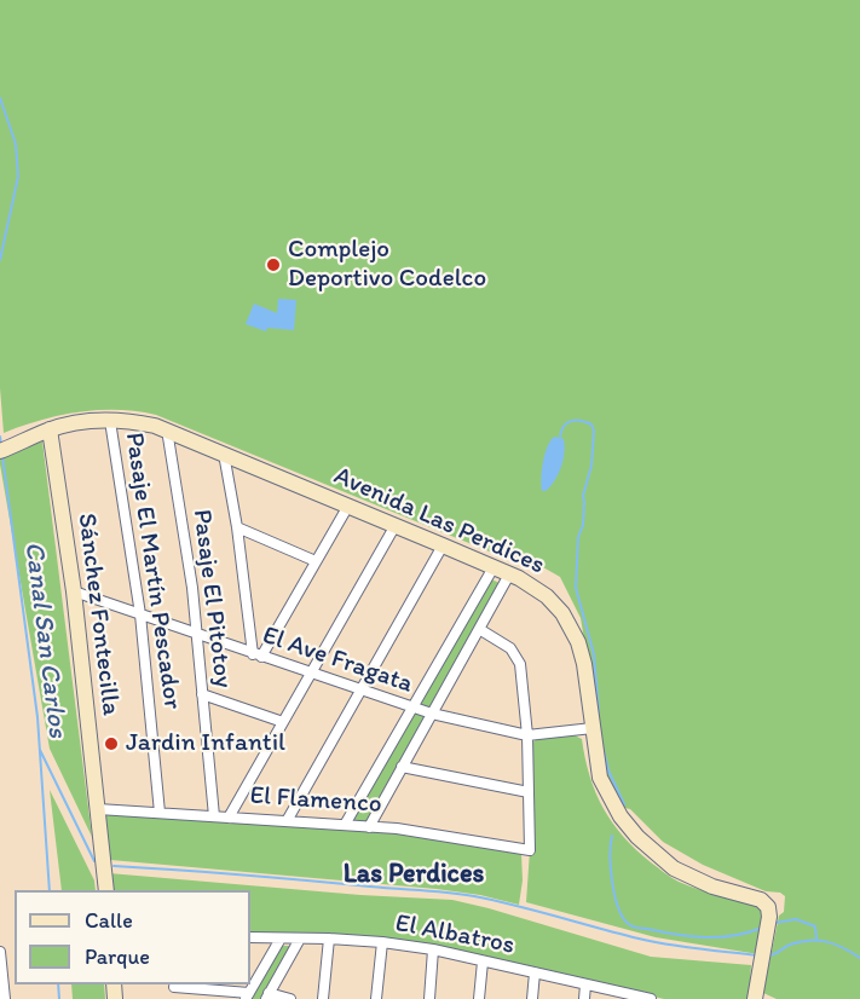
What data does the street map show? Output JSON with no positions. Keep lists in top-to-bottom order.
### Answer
{
  "streets": {
    "street": [
      "Avenida Las Perdices",
      "Pasaje El Martín Pescador",
      "Pasaje El Pitotoy",
      "Sánchez Fontecilla",
      "El Ave Fragata",
      "El Flamenco",
      "El Albatros"
    ]
  },
  "crossings": [
    ["Avenida Las Perdices", "Pasaje El Martín Pescador"],
    ["Avenida Las Perdices", "Pasaje El Pitotoy"],
    ["Avenida Las Perdices", "Sánchez Fontecilla"],
    ["Avenida Las Perdices", "El Ave Fragata"],
    ["Pasaje El Martín Pescador", "El Ave Fragata"],
    ["Pasaje El Martín Pescador", "El Flamenco"],
    ["Pasaje El Pitotoy", "El Ave Fragata"],
    ["Pasaje El Pitotoy", "El Flamenco"],
    ["Sánchez Fontecilla", "El Ave Fragata"],
    ["Sánchez Fontecilla", "El Flamenco"]
  ],
  "districts": ["Las Perdices"],
  "water": ["Canal San Carlos"],
  "places": ["Complejo Deportivo Codelco", "Jardin Infantil"],
  "legend": ["Calle", "Parque"]
}
